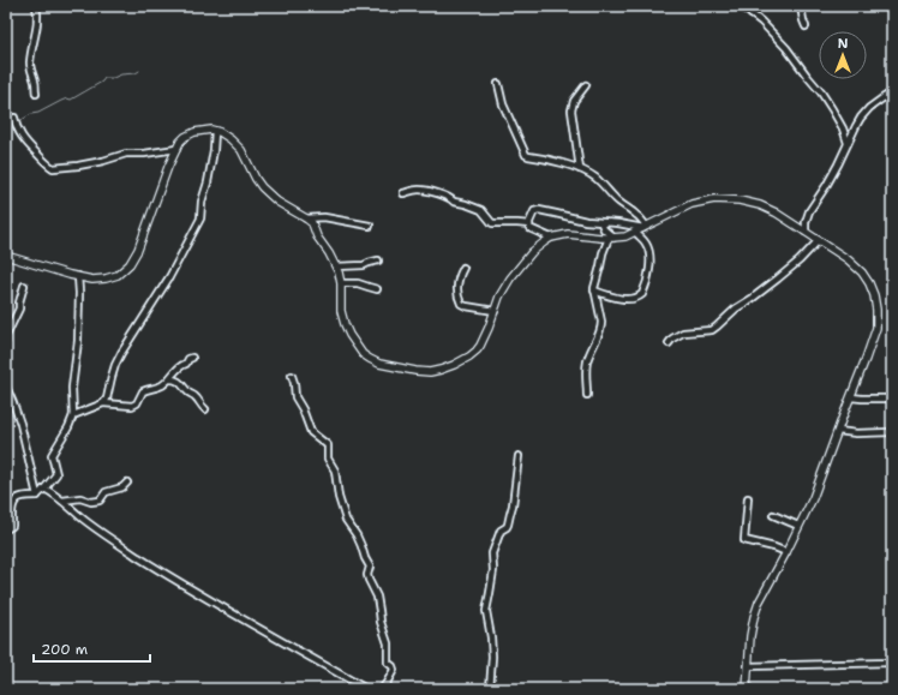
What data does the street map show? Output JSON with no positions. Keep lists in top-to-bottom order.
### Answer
{
  "scale_bar": "200 m",
  "north": "top"
}
